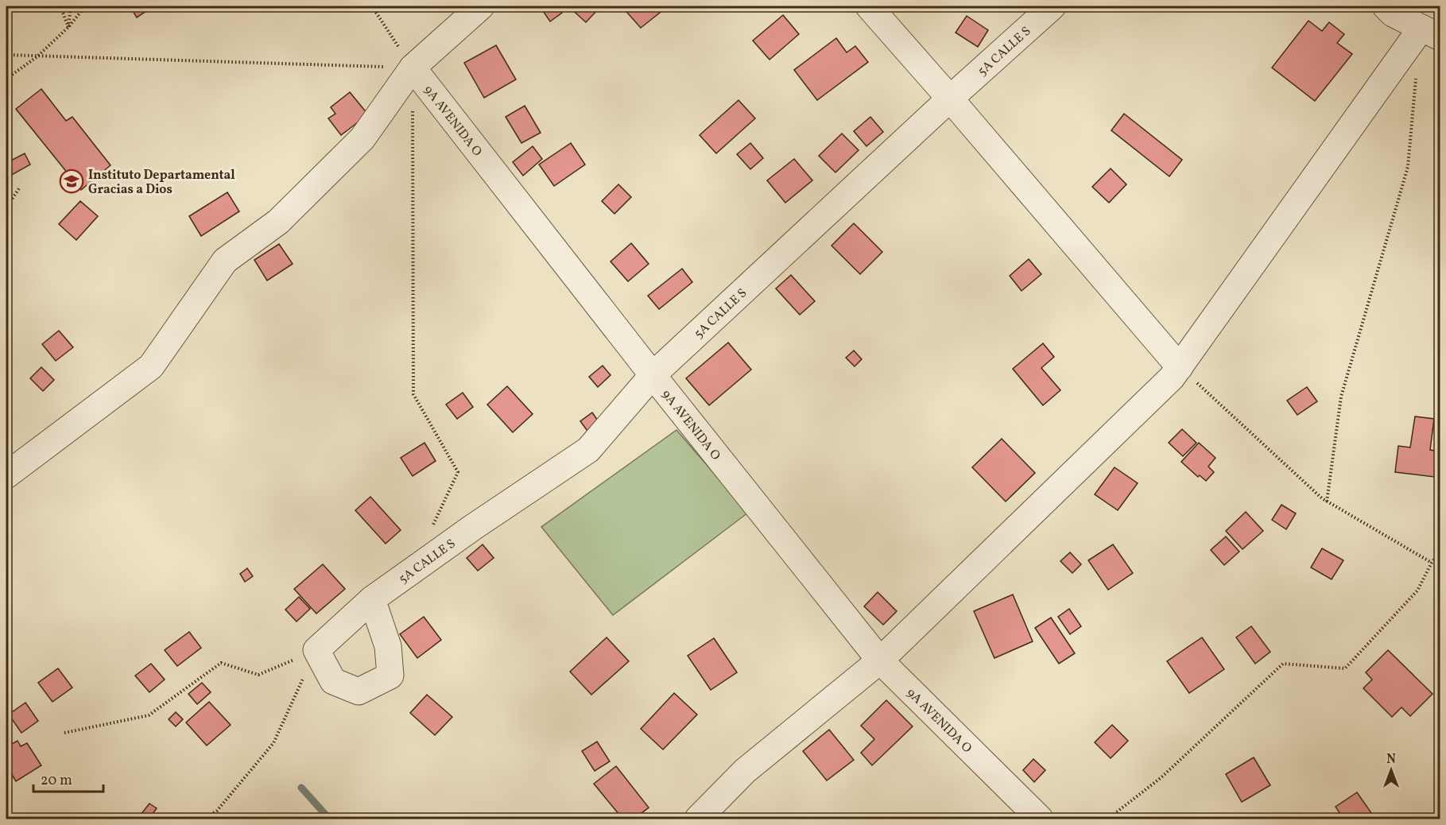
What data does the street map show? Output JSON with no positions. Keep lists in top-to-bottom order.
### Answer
{
  "streets": {
    "street": ["5A CALLE S", "9A AVENIDA O"]
  },
  "crossings": [
    ["5A CALLE S", "9A AVENIDA O"]
  ],
  "places": {
    "school or university": ["Instituto Departamental Gracias a Dios"]
  },
  "scale_bar": "20 m",
  "north": "top"
}
